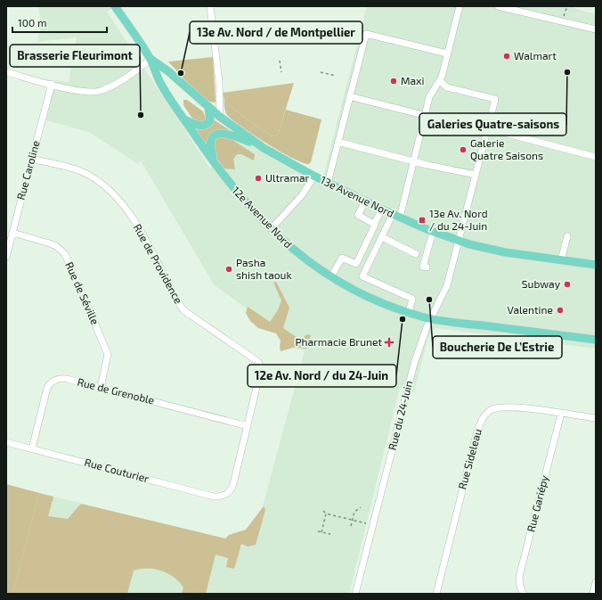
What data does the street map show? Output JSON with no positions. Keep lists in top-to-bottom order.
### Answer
{
  "streets": {
    "main road": ["13e Avenue Nord", "12e Avenue Nord"],
    "street": [
      "Rue Caroline",
      "Rue de Providence",
      "Rue de Séville",
      "Rue de Grenoble",
      "Rue du 24-Juin",
      "Rue Sideleau",
      "Rue Couturier",
      "Rue Gariépy"
    ]
  },
  "crossings": [
    ["Rue Caroline", "Rue de Providence"],
    ["Rue Caroline", "Rue de Séville"],
    ["13e Avenue Nord", "12e Avenue Nord"],
    ["13e Avenue Nord", "Rue du 24-Juin"],
    ["12e Avenue Nord", "Rue du 24-Juin"],
    ["Rue de Providence", "Rue de Grenoble"],
    ["Rue de Providence", "Rue Couturier"],
    ["Rue de Séville", "Rue de Grenoble"],
    ["Rue de Grenoble", "Rue Couturier"],
    ["Rue Sideleau", "Rue Gariépy"]
  ],
  "places": {
    "other": [
      "Walmart",
      "Galeries Quatre-saisons",
      "13e Av. Nord / de Montpellier",
      "Maxi",
      "Brasserie Fleurimont",
      "Galerie Quatre Saisons",
      "Ultramar",
      "Pasha shish taouk",
      "Subway",
      "Boucherie De L’Estrie",
      "Valentine",
      "12e Av. Nord / du 24-Juin"
    ],
    "transit": ["13e Av. Nord / du 24-Juin"],
    "health": ["Pharmacie Brunet"]
  },
  "scale_bar": "100 m"
}
